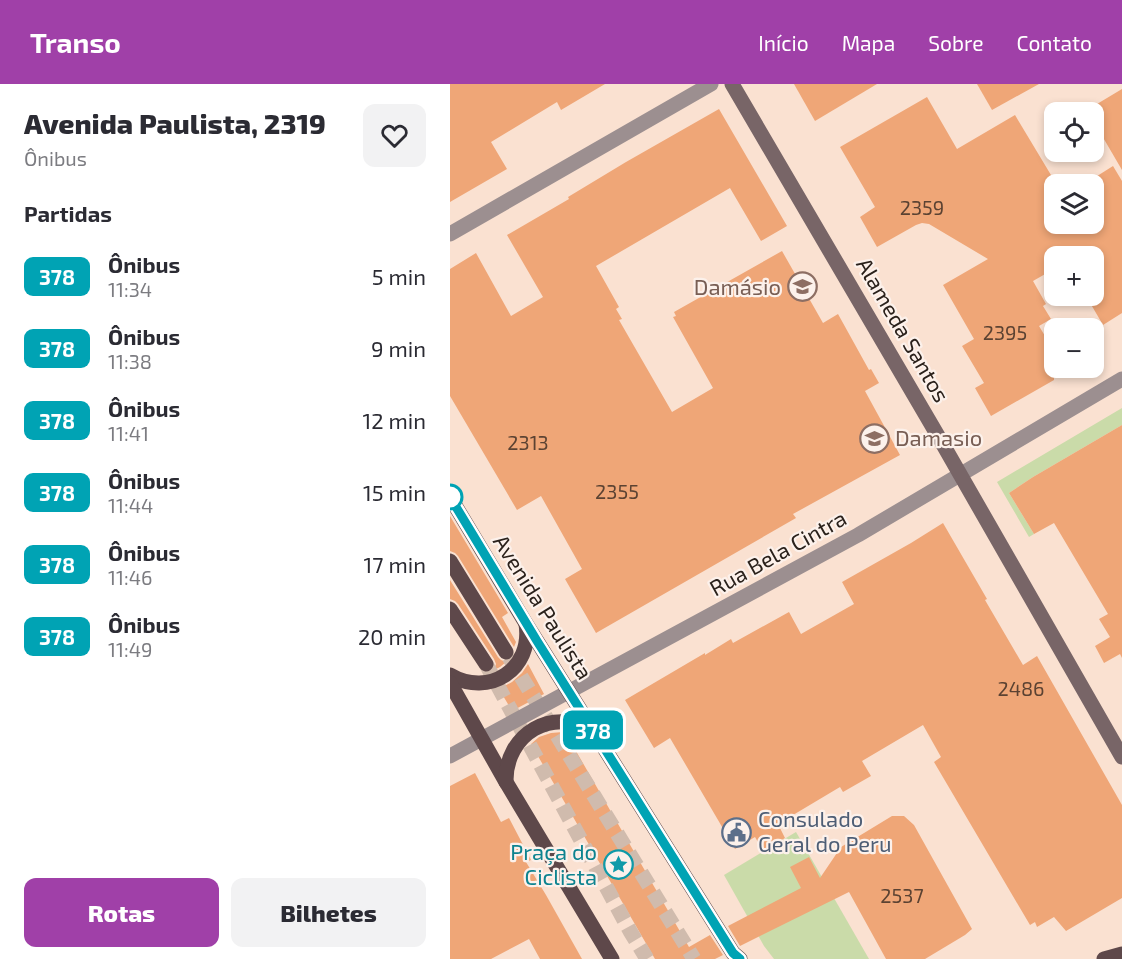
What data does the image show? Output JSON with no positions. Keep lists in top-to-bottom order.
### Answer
{
  "streets": {
    "main road": ["Avenida Paulista"],
    "street": ["Alameda Santos", "Rua Bela Cintra"]
  },
  "crossings": [
    ["Alameda Santos", "Rua Bela Cintra"],
    ["Rua Bela Cintra", "Avenida Paulista"]
  ],
  "places": {
    "school or university": ["Damásio", "Damasio"],
    "public building": ["Consulado Geral do Peru"],
    "place": ["Praça do Ciclista"]
  },
  "lines": ["bus line 378"],
  "house_numbers": [
    "2359",
    "2395",
    "2313",
    "2355",
    "2486",
    "2537"
  ],
  "page": {
    "header": "Transo",
    "nav": [
      "Início",
      "Mapa",
      "Sobre",
      "Contato"
    ],
    "heading": [
      ["Avenida Paulista, 2319", "Ônibus"],
      "Partidas"
    ],
    "on_map": "378",
    "map_buttons": ["+", "−"],
    "list": [
      {
        "mark": "378",
        "name": "Ônibus",
        "note": "11:34",
        "value": "5 min"
      },
      {
        "mark": "378",
        "name": "Ônibus",
        "note": "11:38",
        "value": "9 min"
      },
      {
        "mark": "378",
        "name": "Ônibus",
        "note": "11:41",
        "value": "12 min"
      },
      {
        "mark": "378",
        "name": "Ônibus",
        "note": "11:44",
        "value": "15 min"
      },
      {
        "mark": "378",
        "name": "Ônibus",
        "note": "11:46",
        "value": "17 min"
      },
      {
        "mark": "378",
        "name": "Ônibus",
        "note": "11:49",
        "value": "20 min"
      }
    ],
    "buttons": ["Rotas", "Bilhetes"]
  }
}
